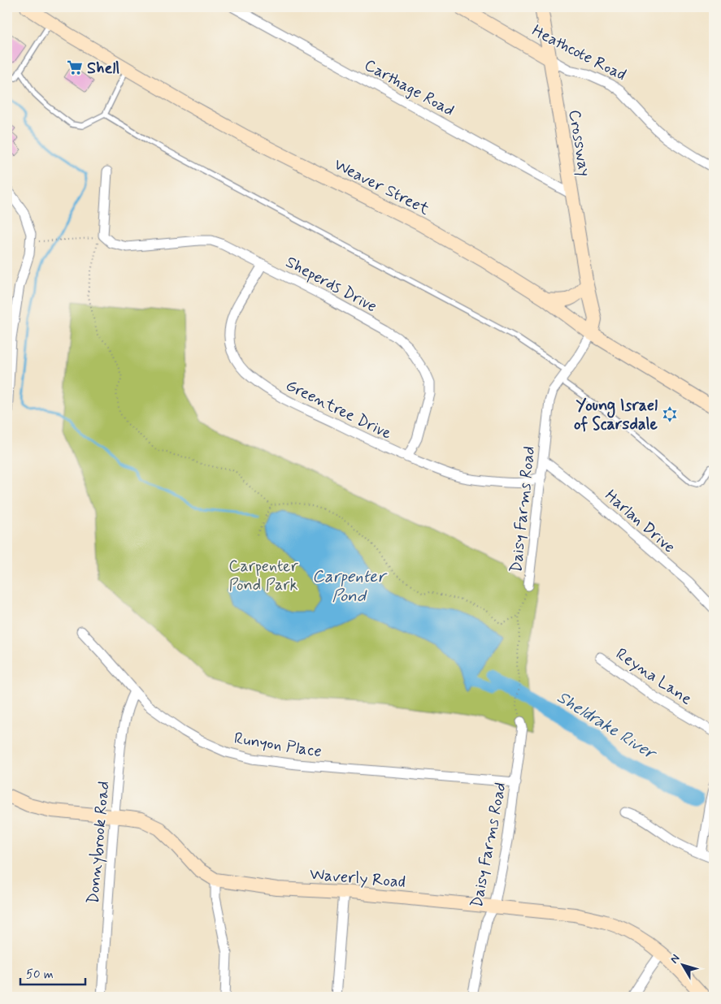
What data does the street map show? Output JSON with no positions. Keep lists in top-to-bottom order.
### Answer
{
  "streets": {
    "street": [
      "Heathcote Road",
      "Carthage Road",
      "Crossway",
      "Weaver Street",
      "Sheperds Drive",
      "Greentree Drive",
      "Daisy Farms Road",
      "Harlan Drive",
      "Reyna Lane",
      "Runyon Place",
      "Donnybrook Road",
      "Waverly Road"
    ]
  },
  "crossings": [
    ["Heathcote Road", "Crossway"],
    ["Carthage Road", "Crossway"],
    ["Crossway", "Weaver Street"],
    ["Crossway", "Daisy Farms Road"],
    ["Weaver Street", "Daisy Farms Road"],
    ["Sheperds Drive", "Greentree Drive"],
    ["Greentree Drive", "Daisy Farms Road"],
    ["Daisy Farms Road", "Harlan Drive"],
    ["Daisy Farms Road", "Runyon Place"],
    ["Daisy Farms Road", "Waverly Road"],
    ["Runyon Place", "Donnybrook Road"],
    ["Donnybrook Road", "Waverly Road"]
  ],
  "water": ["Carpenter Pond", "Sheldrake River"],
  "parks": ["Carpenter Pond Park"],
  "places": {
    "supermarket": ["Shell"],
    "synagogue": ["Young Israel of Scarsdale"]
  },
  "scale_bar": "50 m",
  "north": "top left"
}
